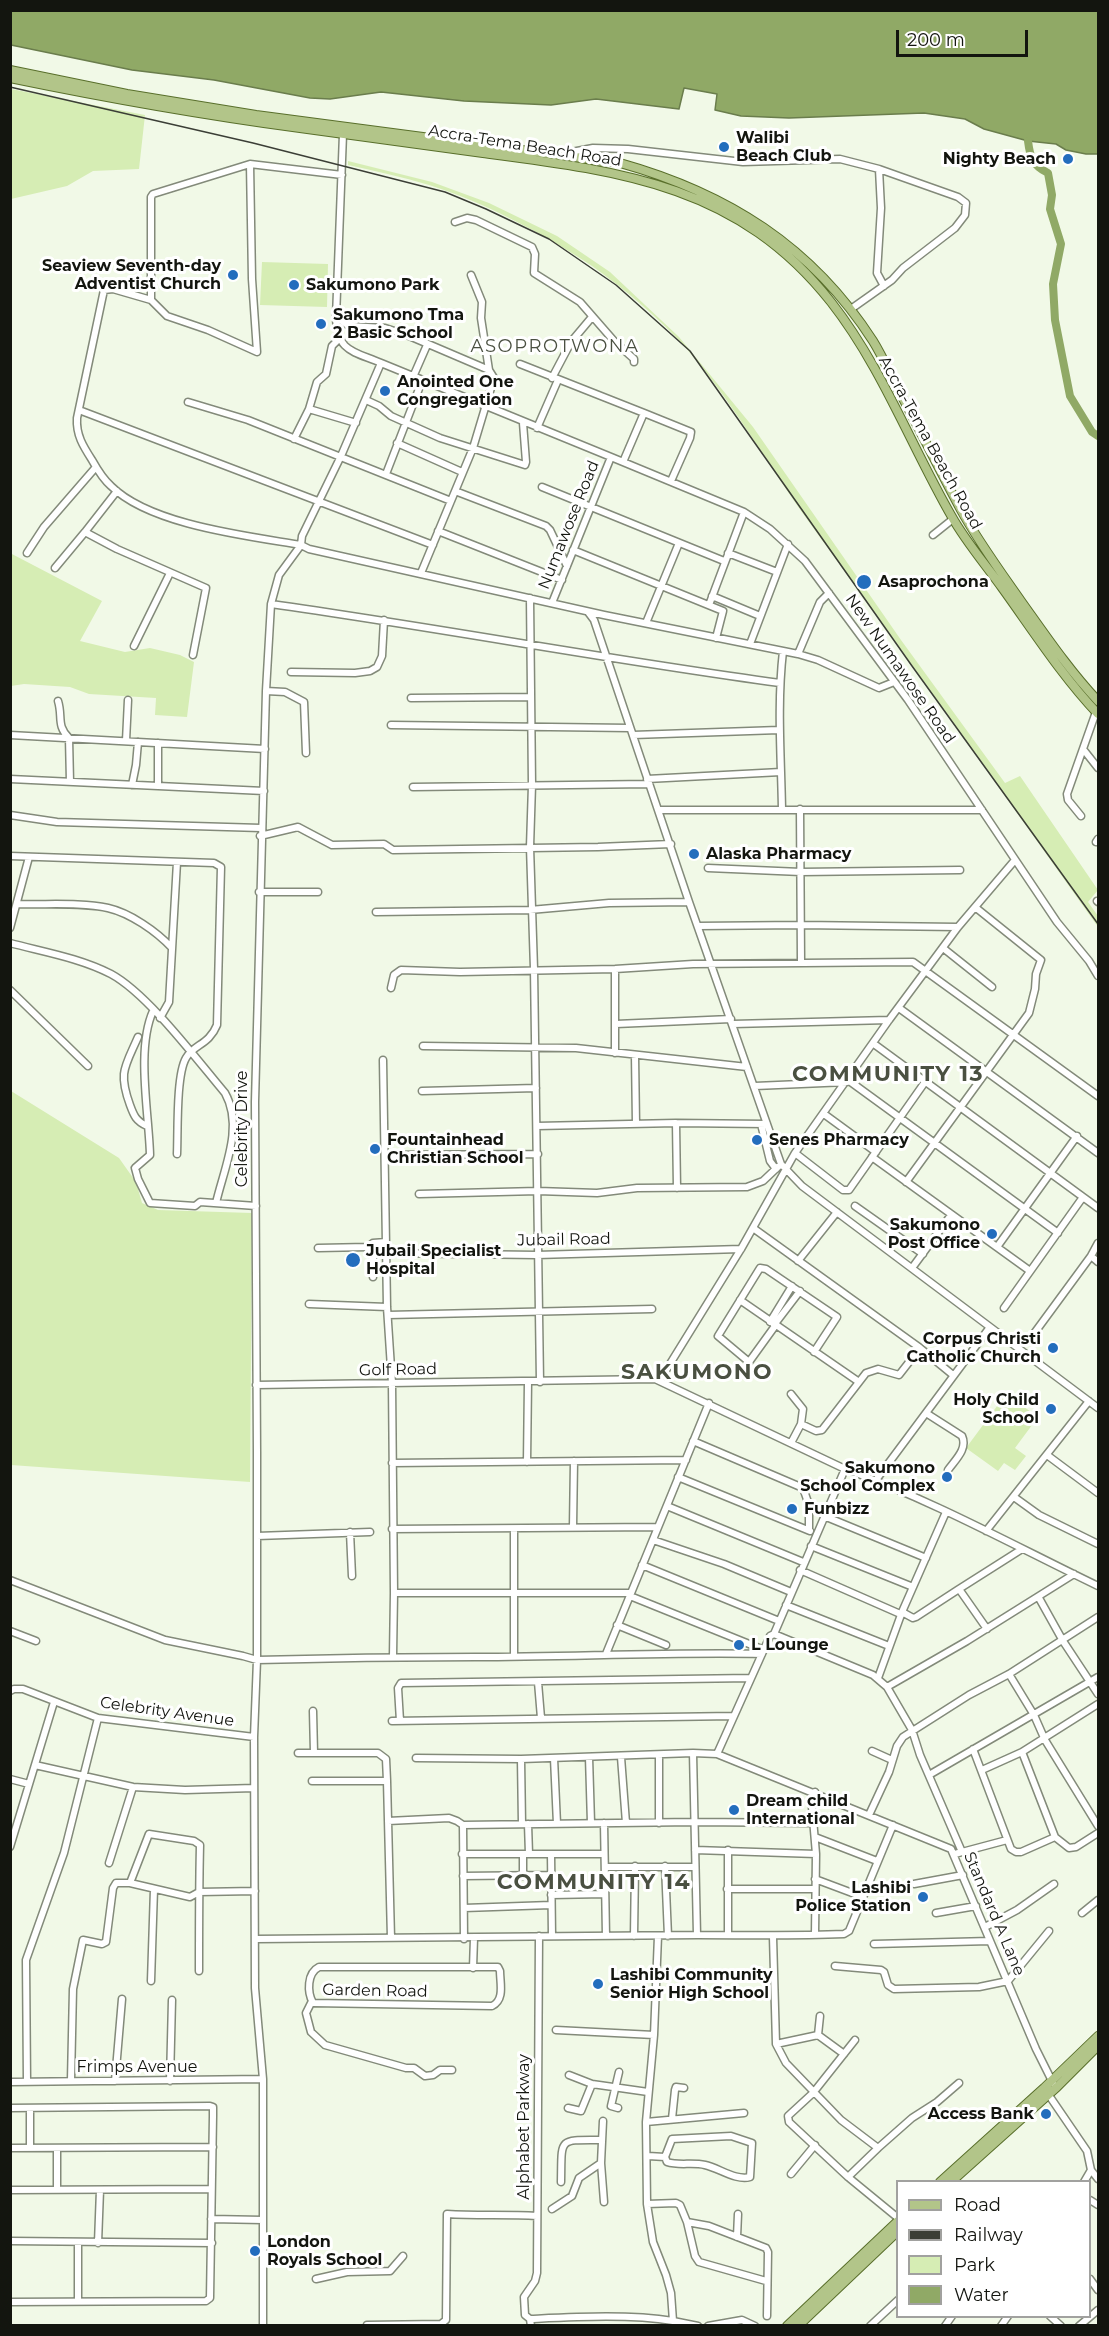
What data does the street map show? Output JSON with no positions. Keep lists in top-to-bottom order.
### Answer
{
  "streets": {
    "main road": ["Accra-Tema Beach Road"],
    "street": [
      "Numawose Road",
      "New Numawose Road",
      "Celebrity Drive",
      "Jubail Road",
      "Golf Road",
      "Celebrity Avenue",
      "Standard A Lane",
      "Garden Road",
      "Frimps Avenue",
      "Alphabet Parkway"
    ]
  },
  "crossings": [
    ["Numawose Road", "New Numawose Road"],
    ["Numawose Road", "Celebrity Drive"],
    ["Celebrity Drive", "Golf Road"],
    ["Celebrity Drive", "Celebrity Avenue"],
    ["Celebrity Drive", "Frimps Avenue"]
  ],
  "districts": [
    "ASOPROTWONA",
    "COMMUNITY 13",
    "SAKUMONO",
    "COMMUNITY 14"
  ],
  "places": [
    "Walibi Beach Club",
    "Nighty Beach",
    "Seaview Seventh-day Adventist Church",
    "Sakumono Park",
    "Sakumono Tma 2 Basic School",
    "Anointed One Congregation",
    "Asaprochona",
    "Alaska Pharmacy",
    "Senes Pharmacy",
    "Fountainhead Christian School",
    "Sakumono Post Office",
    "Jubail Specialist Hospital",
    "Corpus Christi Catholic Church",
    "Holy Child School",
    "Sakumono School Complex",
    "Funbizz",
    "L Lounge",
    "Dream child International",
    "Lashibi Police Station",
    "Lashibi Community Senior High School",
    "Access Bank",
    "London Royals School"
  ],
  "legend": [
    "Road",
    "Railway",
    "Park",
    "Water"
  ],
  "scale_bar": "200 m"
}
